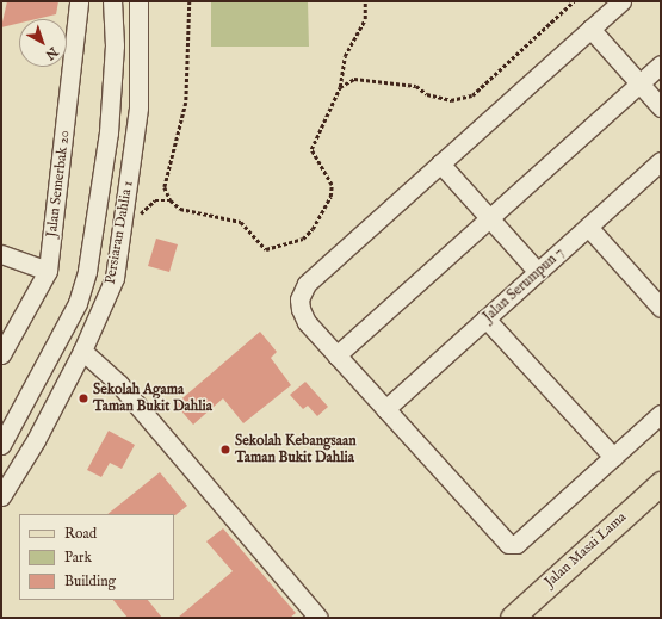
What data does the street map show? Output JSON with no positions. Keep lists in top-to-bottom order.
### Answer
{
  "streets": {
    "main road": ["Jalan Masai Lama"],
    "street": ["Jalan Semerbak 20", "Persiaran Dahlia 1", "Jalan Serumpun 7"]
  },
  "places": ["Sekolah Agama Taman Bukit Dahlia", "Sekolah Kebangsaan Taman Bukit Dahlia"],
  "legend": ["Road", "Park", "Building"],
  "north": "bottom right"
}
